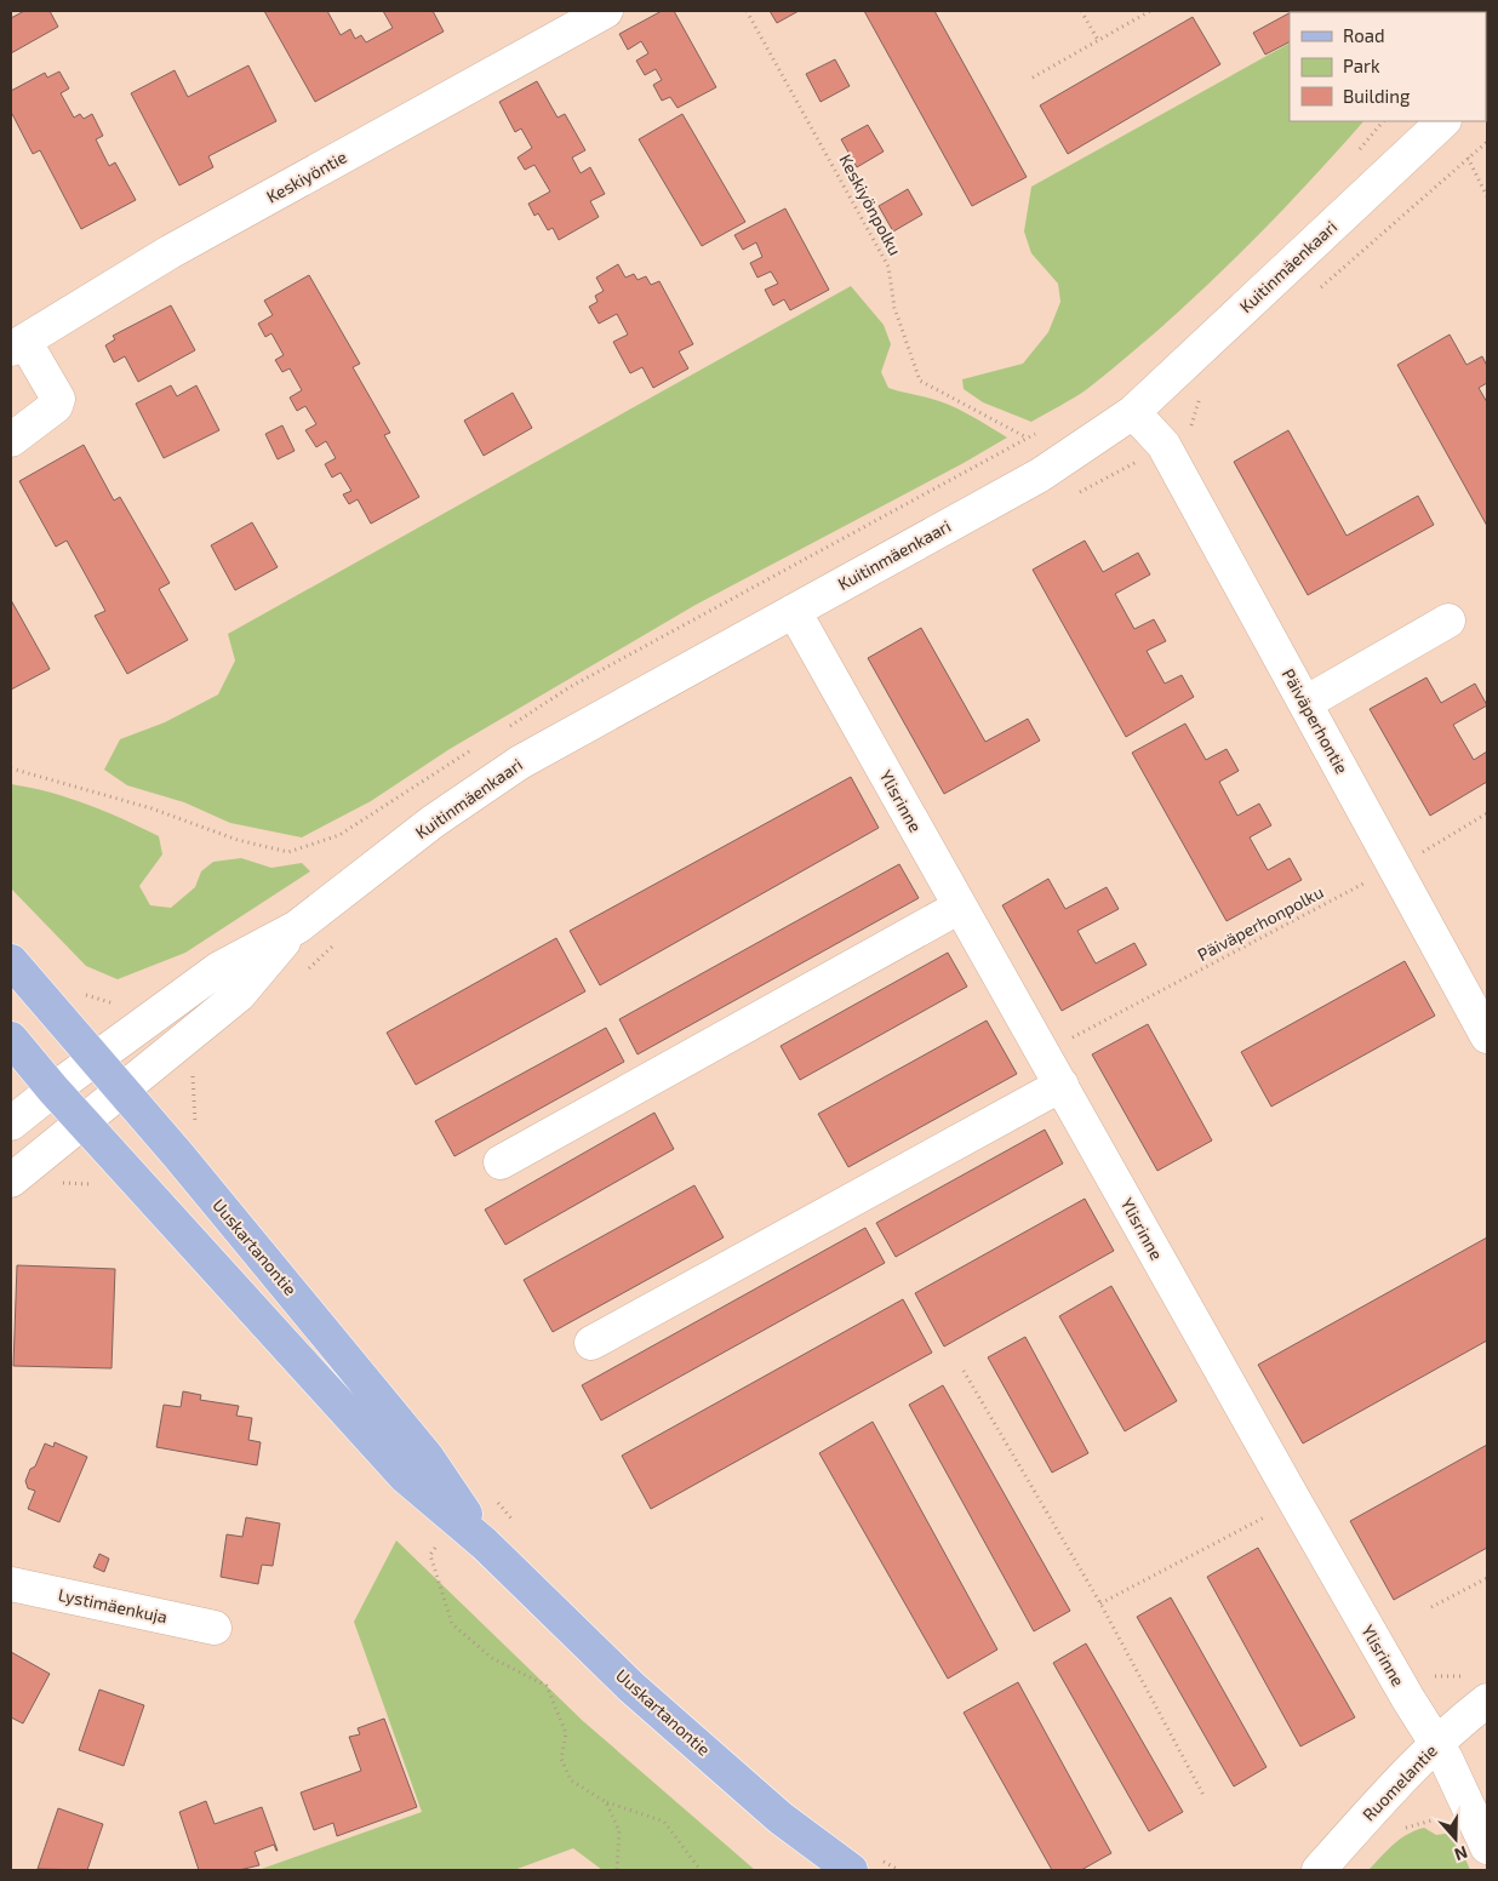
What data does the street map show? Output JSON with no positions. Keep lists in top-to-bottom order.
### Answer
{
  "streets": {
    "main road": ["Uuskartanontie"],
    "street": [
      "Keskiyöntie",
      "Kuitinmäenkaari",
      "Päiväperhontie",
      "Ylisrinne",
      "Lystimäenkuja",
      "Ruomelantie"
    ],
    "path": ["Keskiyönpolku", "Päiväperhonpolku"]
  },
  "crossings": [
    ["Kuitinmäenkaari", "Päiväperhontie"],
    ["Kuitinmäenkaari", "Ylisrinne"],
    ["Kuitinmäenkaari", "Uuskartanontie"],
    ["Päiväperhontie", "Päiväperhonpolku"],
    ["Ylisrinne", "Päiväperhonpolku"],
    ["Ylisrinne", "Ruomelantie"]
  ],
  "legend": ["Road", "Park", "Building"],
  "north": "bottom"
}
